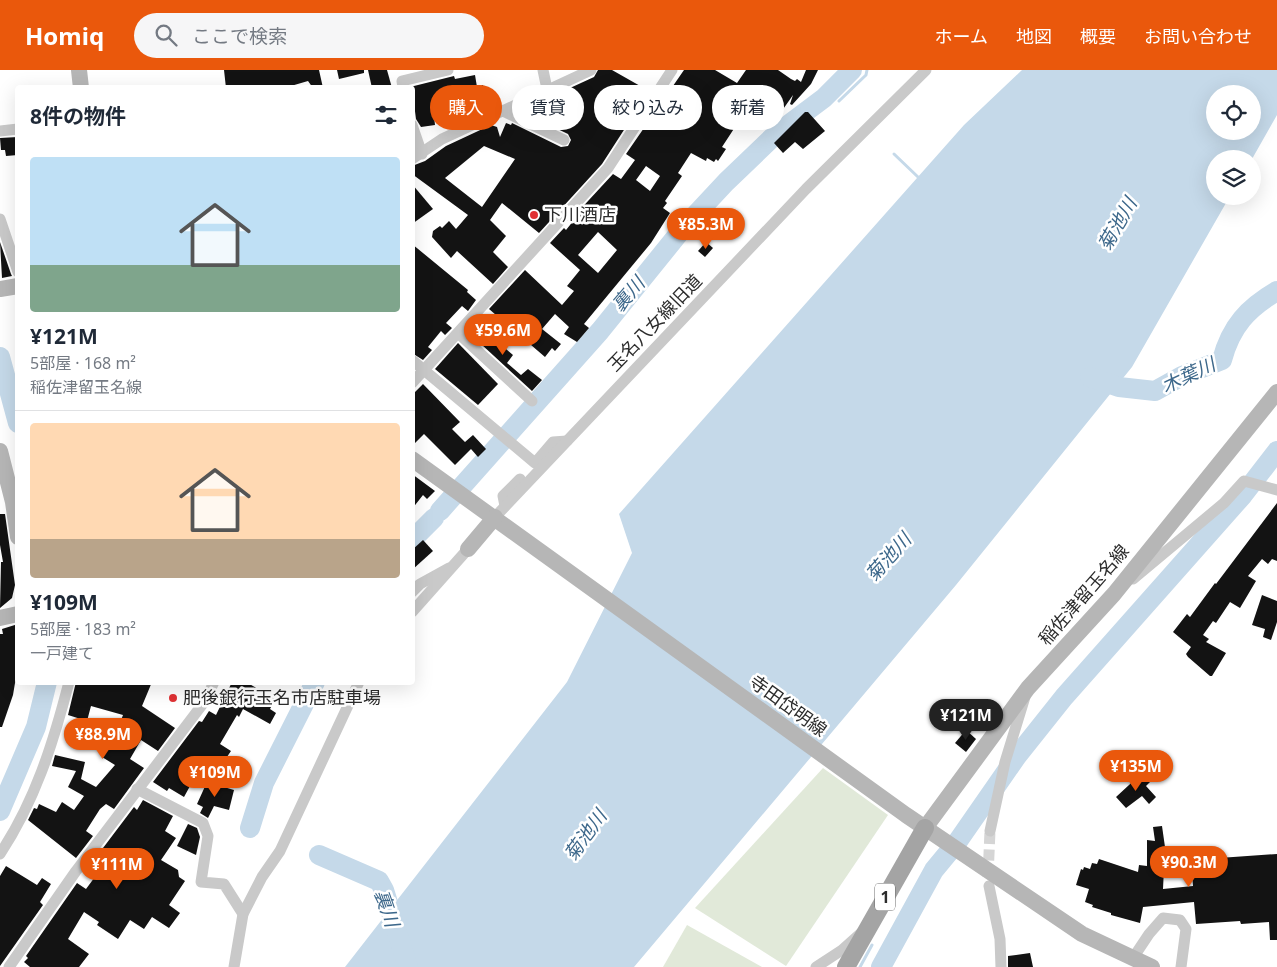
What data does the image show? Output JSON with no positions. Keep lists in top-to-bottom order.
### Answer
{
  "streets": {
    "main road": ["稲佐津留玉名線", "寺田岱明線", "1"],
    "street": ["玉名八女線旧道"]
  },
  "crossings": [
    ["玉名八女線旧道", "寺田岱明線"],
    ["稲佐津留玉名線", "寺田岱明線"],
    ["稲佐津留玉名線", "1"],
    ["寺田岱明線", "1"]
  ],
  "water": ["菊池川", "裏川", "木葉川"],
  "places": ["下川酒店", "肥後銀行玉名市店駐車場"],
  "page": {
    "header": "Homiq",
    "search": "ここで検索",
    "nav": [
      "ホーム",
      "地図",
      "概要",
      "お問い合わせ"
    ],
    "chip": [
      "購入",
      "賃貸",
      "絞り込み",
      "新着"
    ],
    "heading": "8件の物件",
    "list": [
      {
        "name": "¥121M",
        "note": "5部屋 · 168 m² · 稲佐津留玉名線"
      },
      {
        "name": "¥109M",
        "note": "5部屋 · 183 m² · 一戸建て"
      }
    ],
    "price": [
      "¥85.3M",
      "¥59.6M",
      "¥121M",
      "¥88.9M",
      "¥135M",
      "¥109M",
      "¥90.3M",
      "¥111M"
    ]
  }
}
